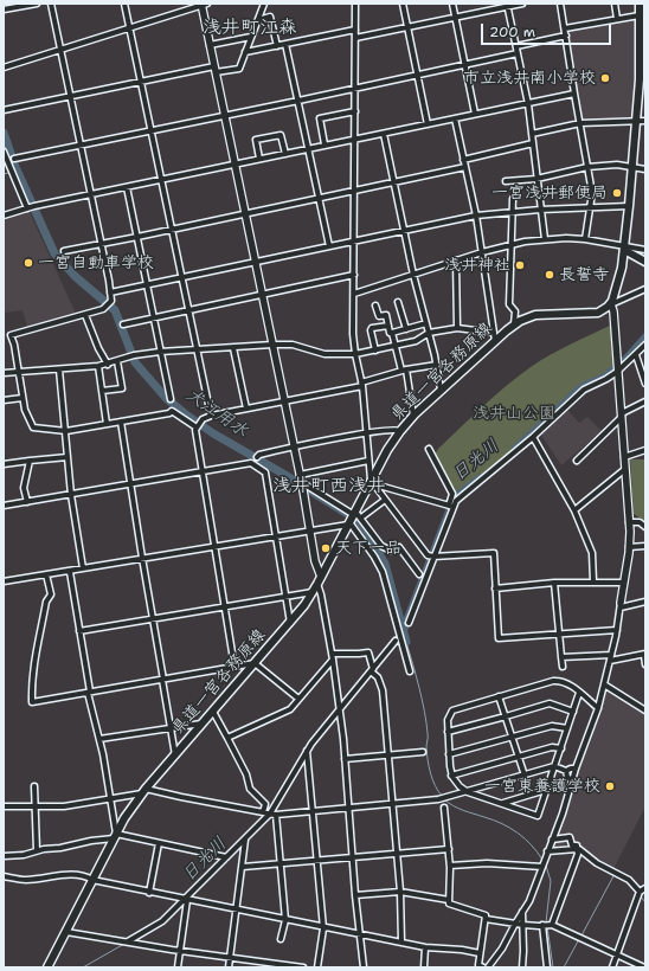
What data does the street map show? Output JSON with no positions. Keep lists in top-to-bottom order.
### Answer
{
  "streets": {
    "main road": ["県道一宮各務原線"]
  },
  "districts": ["浅井町江森", "浅井町西浅井"],
  "water": ["大江用水", "日光川"],
  "parks": ["浅井山公園"],
  "places": [
    "市立浅井南小学校",
    "一宮浅井郵便局",
    "一宮自動車学校",
    "浅井神社",
    "長誓寺",
    "天下一品",
    "一宮東養護学校"
  ],
  "scale_bar": "200 m"
}
